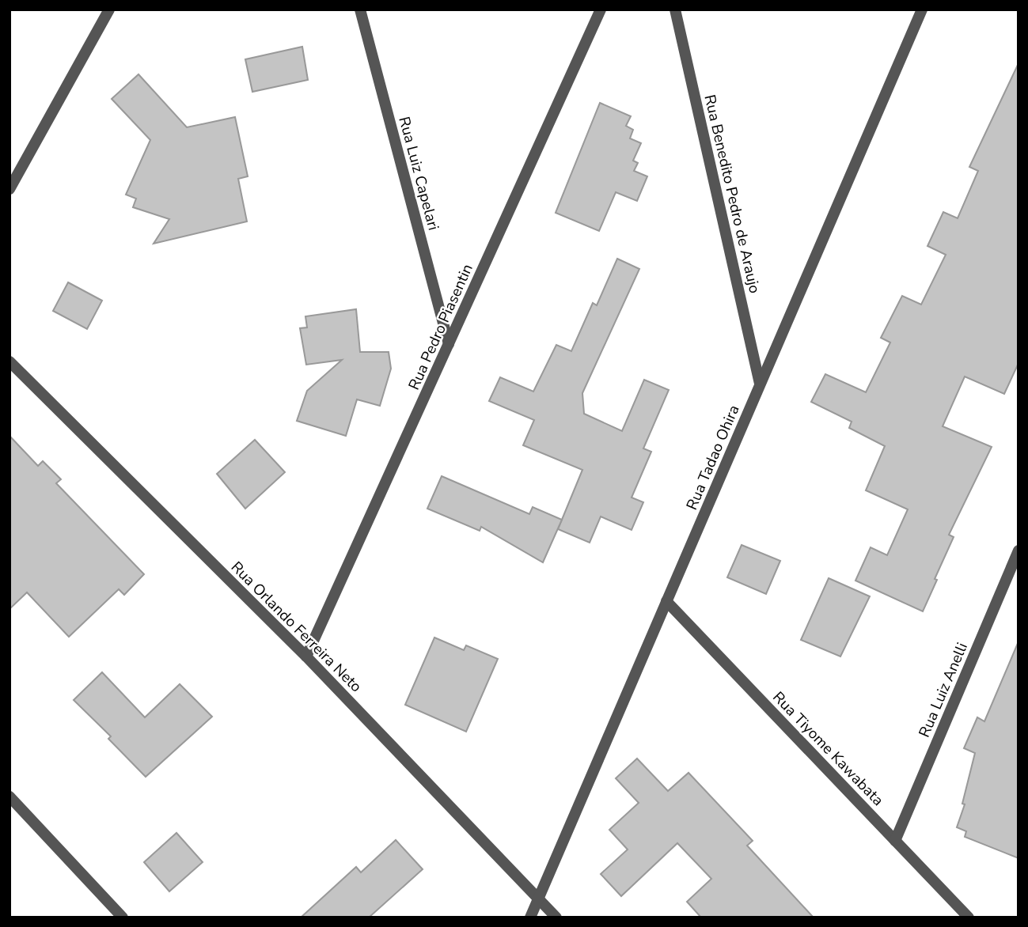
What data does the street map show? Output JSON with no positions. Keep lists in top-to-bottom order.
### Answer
{
  "streets": {
    "street": [
      "Rua Luiz Capelari",
      "Rua Benedito Pedro de Araujo",
      "Rua Pedro Piasentin",
      "Rua Tadao Ohira",
      "Rua Orlando Ferreira Neto",
      "Rua Luiz Anelli",
      "Rua Tiyome Kawabata"
    ]
  },
  "crossings": [
    ["Rua Luiz Capelari", "Rua Pedro Piasentin"],
    ["Rua Benedito Pedro de Araujo", "Rua Tadao Ohira"],
    ["Rua Pedro Piasentin", "Rua Orlando Ferreira Neto"],
    ["Rua Tadao Ohira", "Rua Orlando Ferreira Neto"],
    ["Rua Tadao Ohira", "Rua Tiyome Kawabata"],
    ["Rua Luiz Anelli", "Rua Tiyome Kawabata"]
  ]
}
